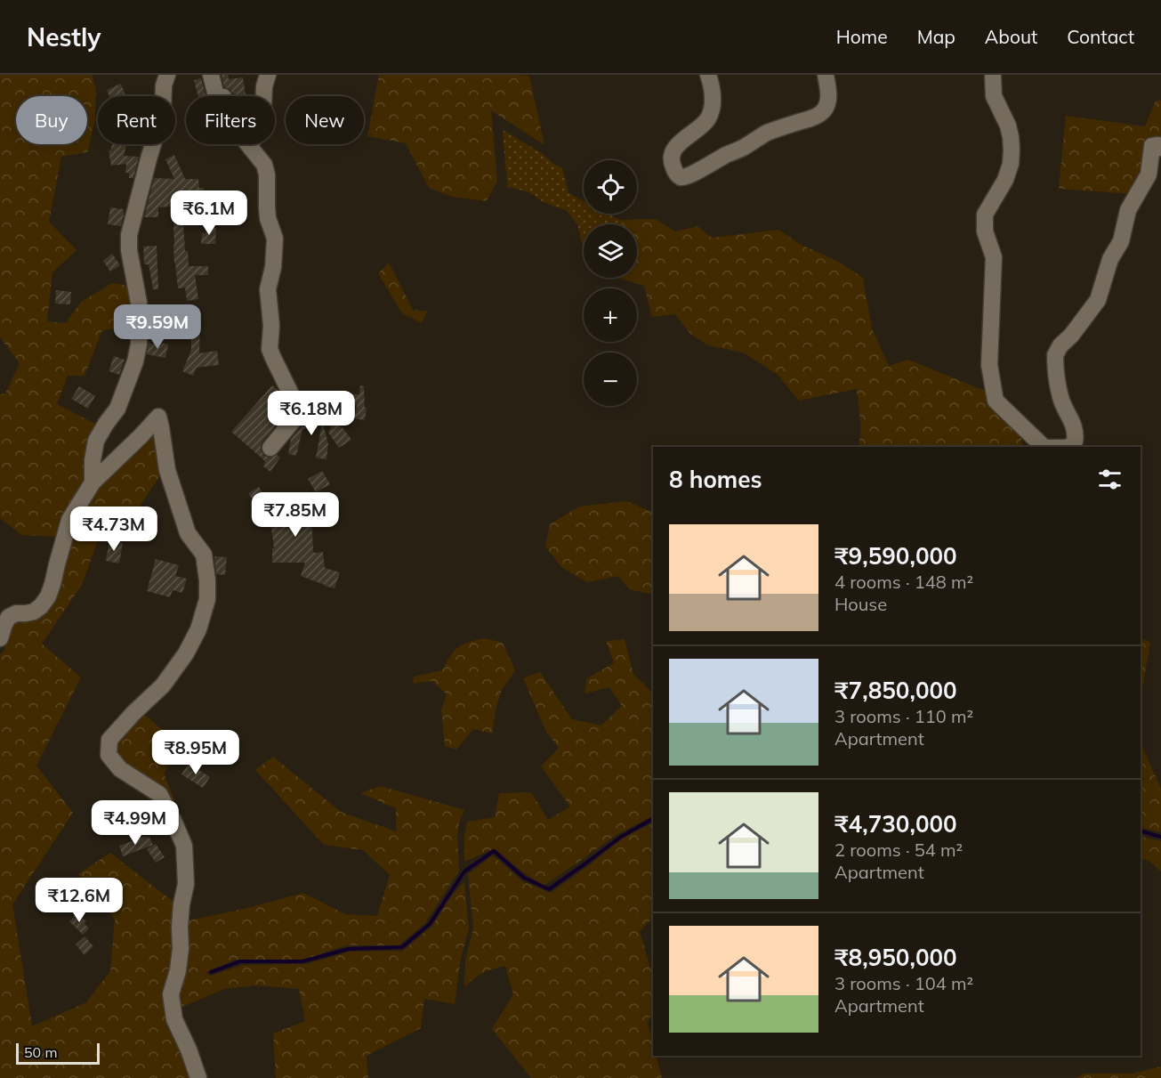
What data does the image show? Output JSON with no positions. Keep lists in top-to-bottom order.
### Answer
{
  "scale_bar": "50 m",
  "page": {
    "header": "Nestly",
    "nav": [
      "Home",
      "Map",
      "About",
      "Contact"
    ],
    "chip": [
      "Buy",
      "Rent",
      "Filters",
      "New"
    ],
    "map_buttons": ["+", "−"],
    "price": [
      "₹6.1M",
      "₹9.59M",
      "₹6.18M",
      "₹7.85M",
      "₹4.73M",
      "₹8.95M",
      "₹4.99M",
      "₹12.6M"
    ],
    "heading": "8 homes",
    "list": [
      {
        "name": "₹9,590,000",
        "note": "4 rooms · 148 m² · House"
      },
      {
        "name": "₹7,850,000",
        "note": "3 rooms · 110 m² · Apartment"
      },
      {
        "name": "₹4,730,000",
        "note": "2 rooms · 54 m² · Apartment"
      },
      {
        "name": "₹8,950,000",
        "note": "3 rooms · 104 m² · Apartment"
      }
    ],
    "scale": "50 m"
  }
}
